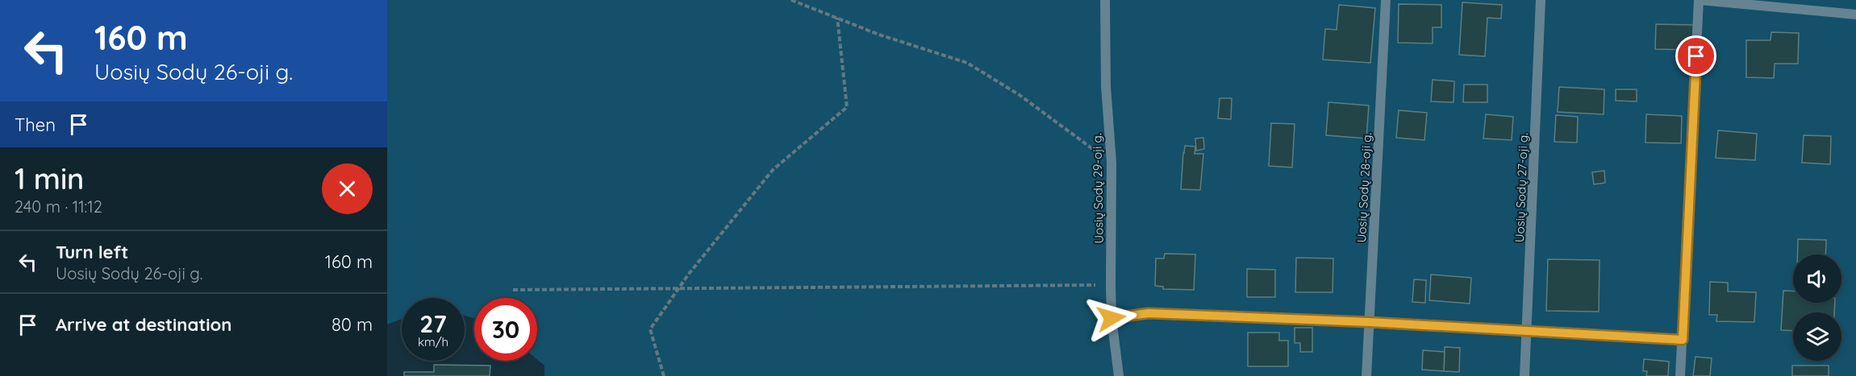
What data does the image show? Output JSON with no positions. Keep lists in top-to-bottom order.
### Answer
{
  "streets": {
    "street": ["Uosių Sodų 28-oji g.", "Uosių Sodų 27-oji g.", "Uosių Sodų 29-oji g."]
  },
  "page": {
    "turn": ["160 m", "Uosių Sodų 26-oji g."],
    "then": "Then",
    "heading": ["1 min", "240 m · 11:12"],
    "list": [
      {
        "name": "Turn left",
        "note": "Uosių Sodų 26-oji g.",
        "value": "160 m"
      },
      {
        "name": "Arrive at destination",
        "value": "80 m"
      }
    ],
    "speed": "27 km/h",
    "limit": "30"
  }
}
